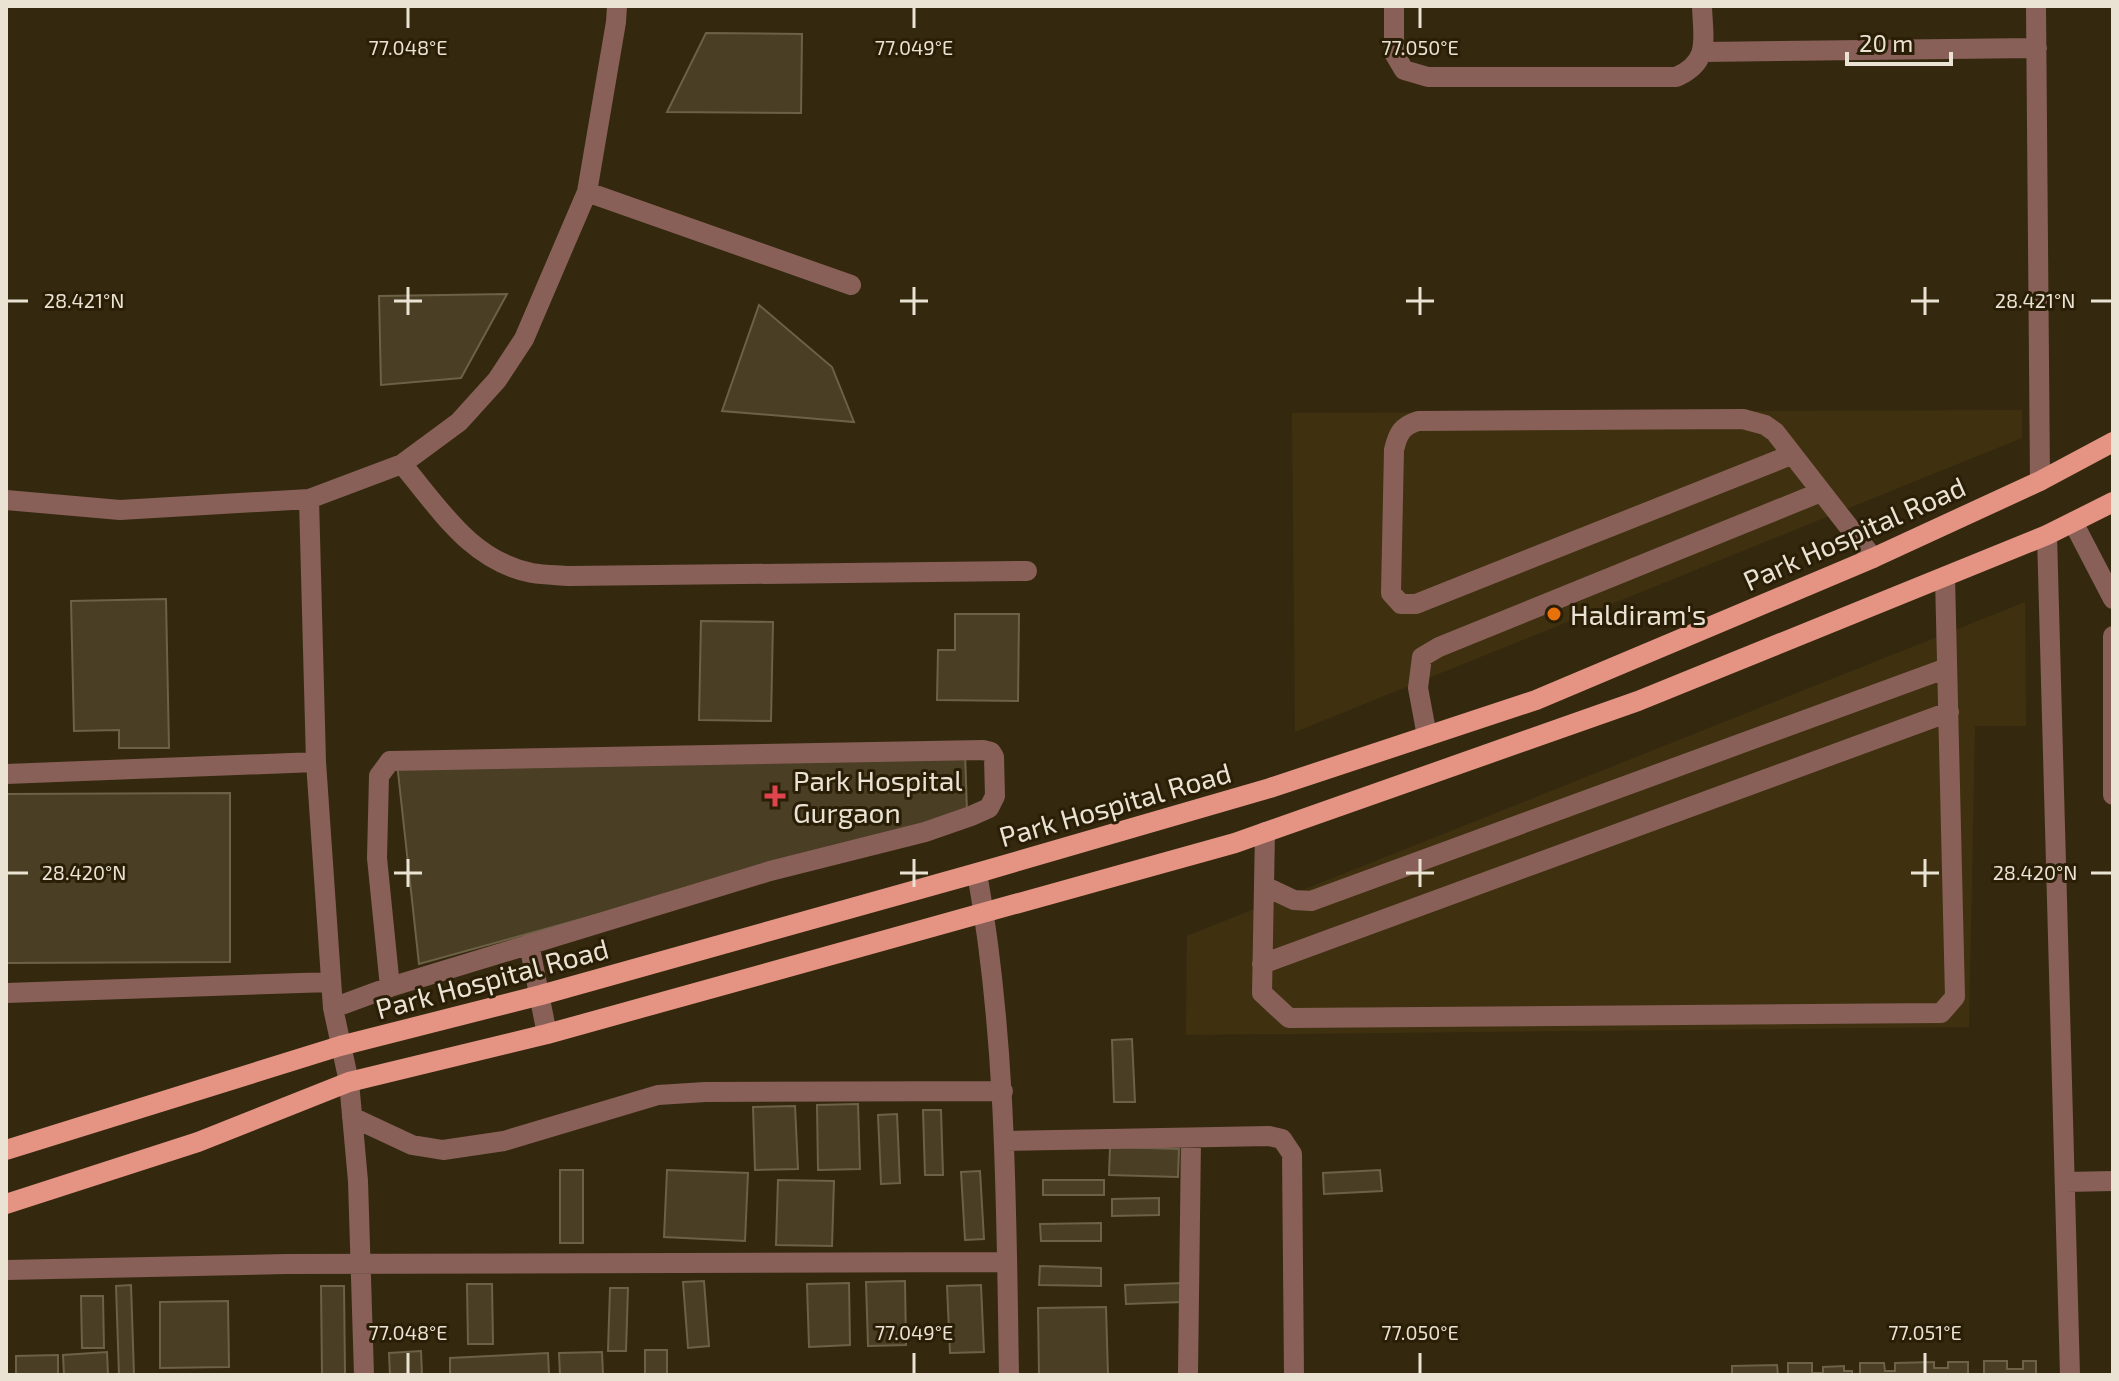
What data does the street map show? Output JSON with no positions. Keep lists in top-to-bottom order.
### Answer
{
  "streets": {
    "main road": ["Park Hospital Road"]
  },
  "places": {
    "other": ["Haldiram's"],
    "health": ["Park Hospital Gurgaon"]
  },
  "scale_bar": "20 m",
  "coordinates": [
    "77.048°E",
    "77.049°E",
    "77.050°E",
    "28.421°N",
    "28.420°N",
    "77.051°E"
  ]
}
